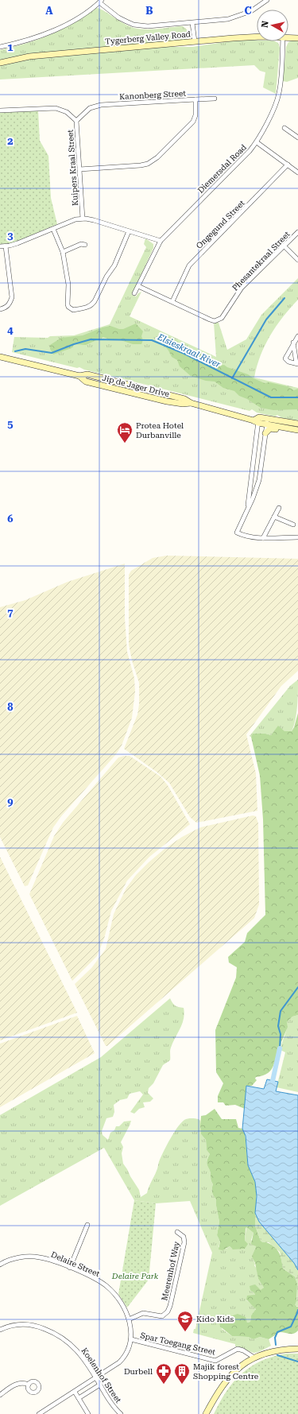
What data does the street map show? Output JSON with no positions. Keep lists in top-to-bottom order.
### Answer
{
  "streets": {
    "main road": ["Tygerberg Valley Road", "Jip de Jager Drive"],
    "street": [
      "Kanonberg Street",
      "Kuipers Kraal Street",
      "Diemersdal Road",
      "Ongegund Street",
      "Phesantekraal Street",
      "Delaire Street",
      "Meerenhof Way",
      "Spar Toegang Street",
      "Koelenhof Street"
    ]
  },
  "crossings": [
    ["Kanonberg Street", "Kuipers Kraal Street"],
    ["Diemersdal Road", "Phesantekraal Street"],
    ["Ongegund Street", "Phesantekraal Street"],
    ["Delaire Street", "Meerenhof Way"],
    ["Delaire Street", "Spar Toegang Street"]
  ],
  "water": ["Elsieskraal River"],
  "parks": ["Delaire Park"],
  "places": {
    "hotel": ["Protea Hotel Durbanville"],
    "school or university": ["Kido Kids"],
    "pharmacy": ["Durbell"],
    "building": ["Majik forest Shopping Centre"]
  },
  "north": "left",
  "grid": {
    "columns": ["A", "B", "C"],
    "rows": [
      "1",
      "2",
      "3",
      "4",
      "5",
      "6",
      "7",
      "8",
      "9"
    ]
  }
}
